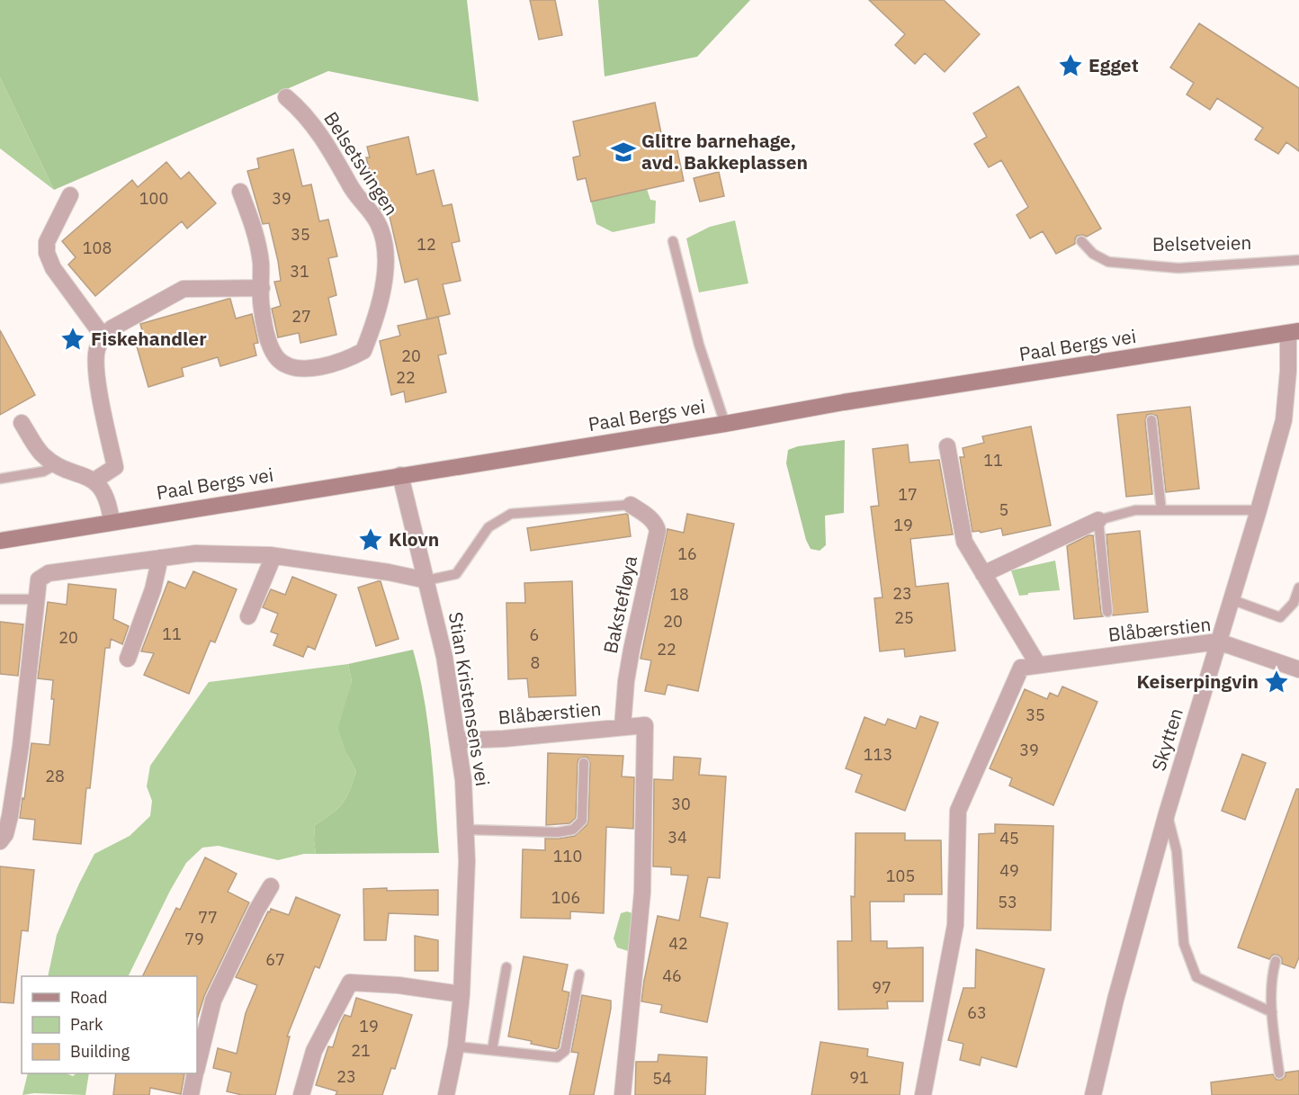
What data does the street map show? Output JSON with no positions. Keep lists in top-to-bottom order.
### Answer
{
  "streets": {
    "street": [
      "Belsetsvingen",
      "Paal Bergs vei",
      "Bakstefløya",
      "Blåbærstien",
      "Stian Kristensens vei",
      "Skytten"
    ],
    "lane": ["Belsetveien"]
  },
  "crossings": [
    ["Paal Bergs vei", "Stian Kristensens vei"],
    ["Paal Bergs vei", "Skytten"],
    ["Bakstefløya", "Blåbærstien"],
    ["Blåbærstien", "Stian Kristensens vei"],
    ["Blåbærstien", "Skytten"]
  ],
  "places": {
    "place": [
      "Egget",
      "Fiskehandler",
      "Klovn",
      "Keiserpingvin"
    ],
    "school or university": ["Glitre barnehage, avd. Bakkeplassen"]
  },
  "house_numbers": [
    "100",
    "39",
    "35",
    "12",
    "108",
    "31",
    "27",
    "20",
    "22",
    "11",
    "17",
    "5",
    "19",
    "16",
    "23",
    "18",
    "25",
    "20",
    "11",
    "6",
    "20",
    "22",
    "8",
    "35",
    "39",
    "113",
    "28",
    "30",
    "34",
    "45",
    "110",
    "49",
    "105",
    "106",
    "53",
    "77",
    "79",
    "42",
    "67",
    "46",
    "97",
    "63",
    "19",
    "21",
    "23",
    "91",
    "54"
  ],
  "legend": ["Road", "Park", "Building"]
}
